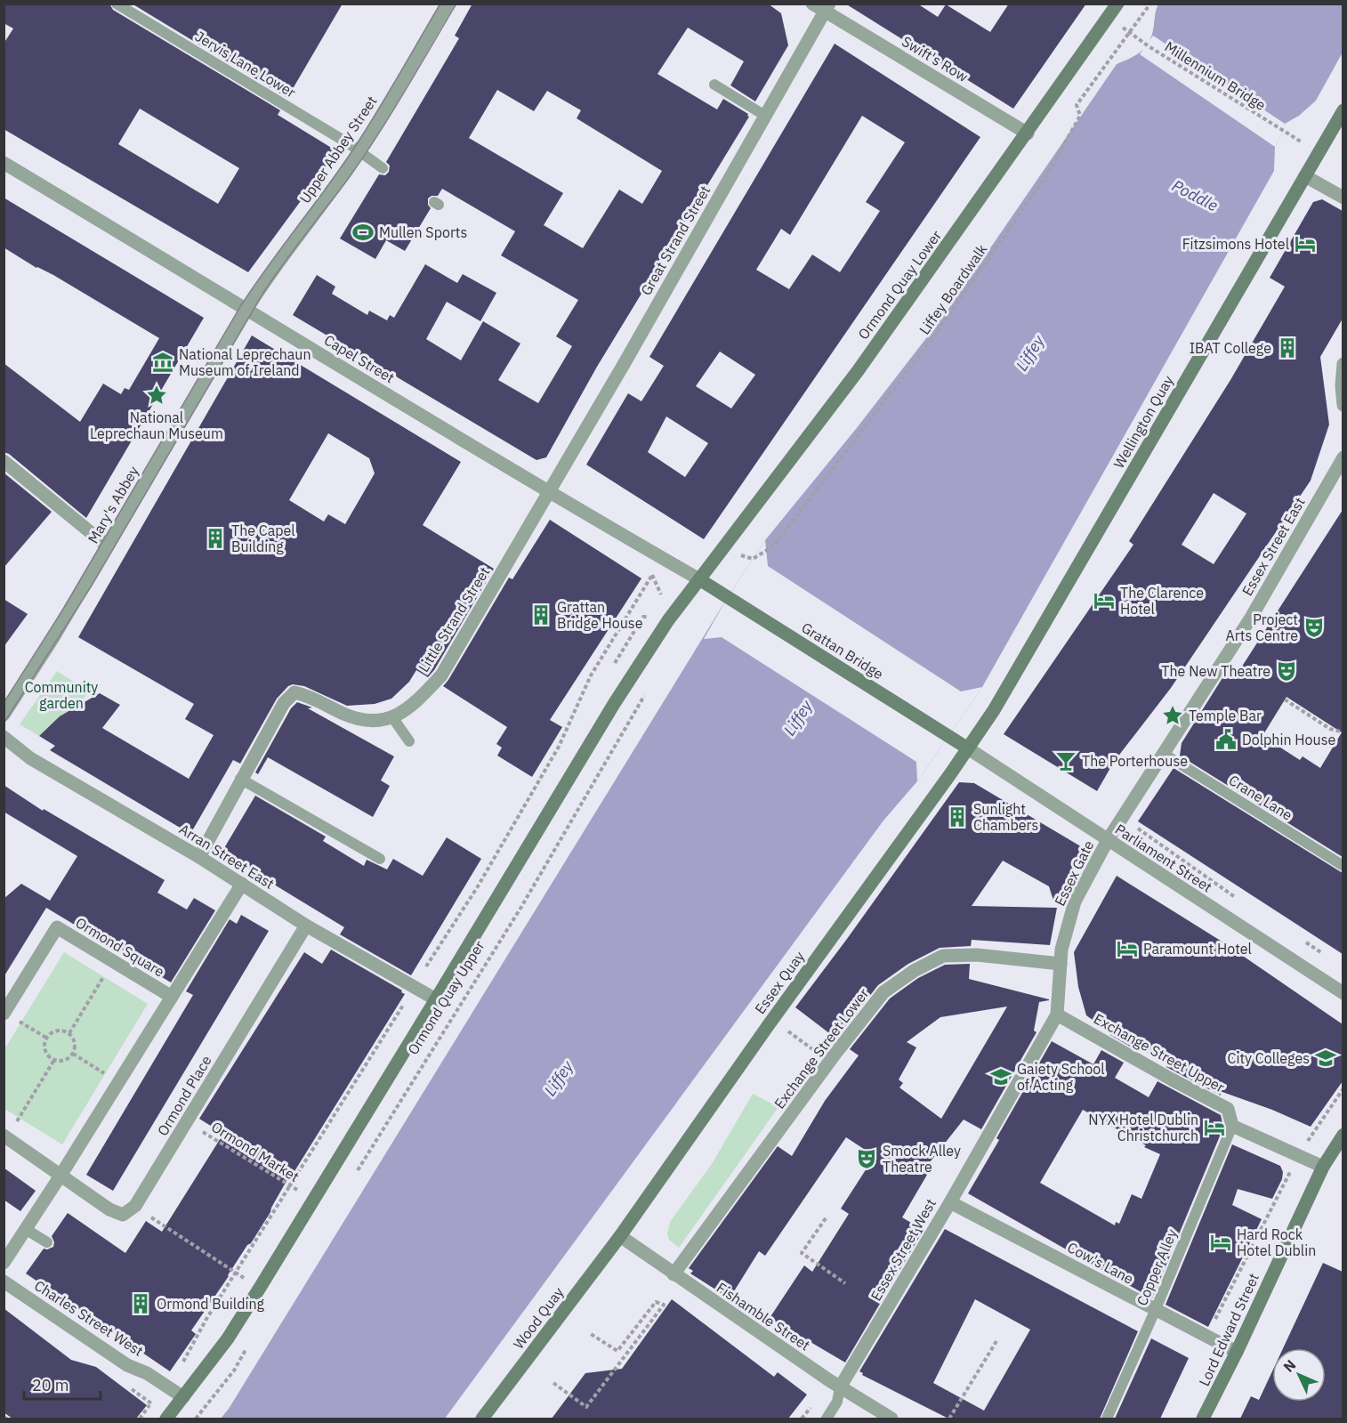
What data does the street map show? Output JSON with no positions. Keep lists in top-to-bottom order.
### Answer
{
  "streets": {
    "main road": [
      "Ormond Quay Lower",
      "Wellington Quay",
      "Grattan Bridge",
      "Essex Quay",
      "Ormond Quay Upper",
      "Wood Quay",
      "Lord Edward Street"
    ],
    "street": [
      "Swift's Row",
      "Upper Abbey Street",
      "Great Strand Street",
      "Capel Street",
      "Mary's Abbey",
      "Essex Street East",
      "Little Strand Street",
      "Arran Street East",
      "Parliament Street",
      "Essex Gate",
      "Ormond Square",
      "Exchange Street Lower",
      "Exchange Street Upper",
      "Ormond Place",
      "Essex Street West",
      "Cow's Lane",
      "Fishamble Street",
      "Charles Street West"
    ],
    "lane": ["Jervis Lane Lower", "Crane Lane", "Copper Alley"],
    "path": ["Millennium Bridge", "Liffey Boardwalk", "Ormond Market"]
  },
  "crossings": [
    ["Swift's Row", "Great Strand Street"],
    ["Swift's Row", "Ormond Quay Lower"],
    ["Jervis Lane Lower", "Upper Abbey Street"],
    ["Millennium Bridge", "Liffey Boardwalk"],
    ["Upper Abbey Street", "Capel Street"],
    ["Upper Abbey Street", "Mary's Abbey"],
    ["Great Strand Street", "Capel Street"],
    ["Great Strand Street", "Little Strand Street"],
    ["Ormond Quay Lower", "Capel Street"],
    ["Ormond Quay Lower", "Grattan Bridge"],
    ["Ormond Quay Lower", "Ormond Quay Upper"],
    ["Capel Street", "Mary's Abbey"],
    ["Capel Street", "Little Strand Street"],
    ["Capel Street", "Grattan Bridge"],
    ["Capel Street", "Ormond Quay Upper"],
    ["Wellington Quay", "Grattan Bridge"],
    ["Wellington Quay", "Parliament Street"],
    ["Wellington Quay", "Essex Quay"],
    ["Essex Street East", "Crane Lane"],
    ["Essex Street East", "Parliament Street"],
    ["Essex Street East", "Essex Gate"],
    ["Little Strand Street", "Arran Street East"],
    ["Grattan Bridge", "Parliament Street"],
    ["Grattan Bridge", "Essex Quay"],
    ["Grattan Bridge", "Ormond Quay Upper"],
    ["Arran Street East", "Ormond Square"],
    ["Arran Street East", "Ormond Quay Upper"],
    ["Arran Street East", "Ormond Place"],
    ["Parliament Street", "Essex Gate"],
    ["Parliament Street", "Essex Quay"],
    ["Essex Gate", "Exchange Street Lower"],
    ["Essex Gate", "Exchange Street Upper"],
    ["Essex Gate", "Essex Street West"],
    ["Essex Quay", "Fishamble Street"],
    ["Essex Quay", "Wood Quay"],
    ["Ormond Quay Upper", "Ormond Market"],
    ["Ormond Quay Upper", "Charles Street West"],
    ["Exchange Street Lower", "Fishamble Street"],
    ["Exchange Street Upper", "Essex Street West"],
    ["Exchange Street Upper", "Copper Alley"],
    ["Ormond Place", "Ormond Market"],
    ["Essex Street West", "Cow's Lane"],
    ["Essex Street West", "Fishamble Street"],
    ["Cow's Lane", "Copper Alley"],
    ["Cow's Lane", "Lord Edward Street"],
    ["Fishamble Street", "Wood Quay"]
  ],
  "water": ["Poddle", "Liffey"],
  "parks": ["Community garden"],
  "places": {
    "sports": ["Mullen Sports"],
    "hotel": [
      "Fitzsimons Hotel",
      "The Clarence Hotel",
      "Paramount Hotel",
      "NYX Hotel Dublin Christchurch",
      "Hard Rock Hotel Dublin"
    ],
    "building": [
      "IBAT College",
      "The Capel Building",
      "Grattan Bridge House",
      "Sunlight Chambers",
      "Ormond Building"
    ],
    "museum": ["National Leprechaun Museum of Ireland"],
    "place": ["National Leprechaun Museum", "Temple Bar"],
    "theatre": ["Project Arts Centre", "The New Theatre", "Smock Alley Theatre"],
    "public building": ["Dolphin House"],
    "bar": ["The Porterhouse"],
    "school or university": ["City Colleges", "Gaiety School of Acting"]
  },
  "scale_bar": "20 m",
  "north": "top left"
}
